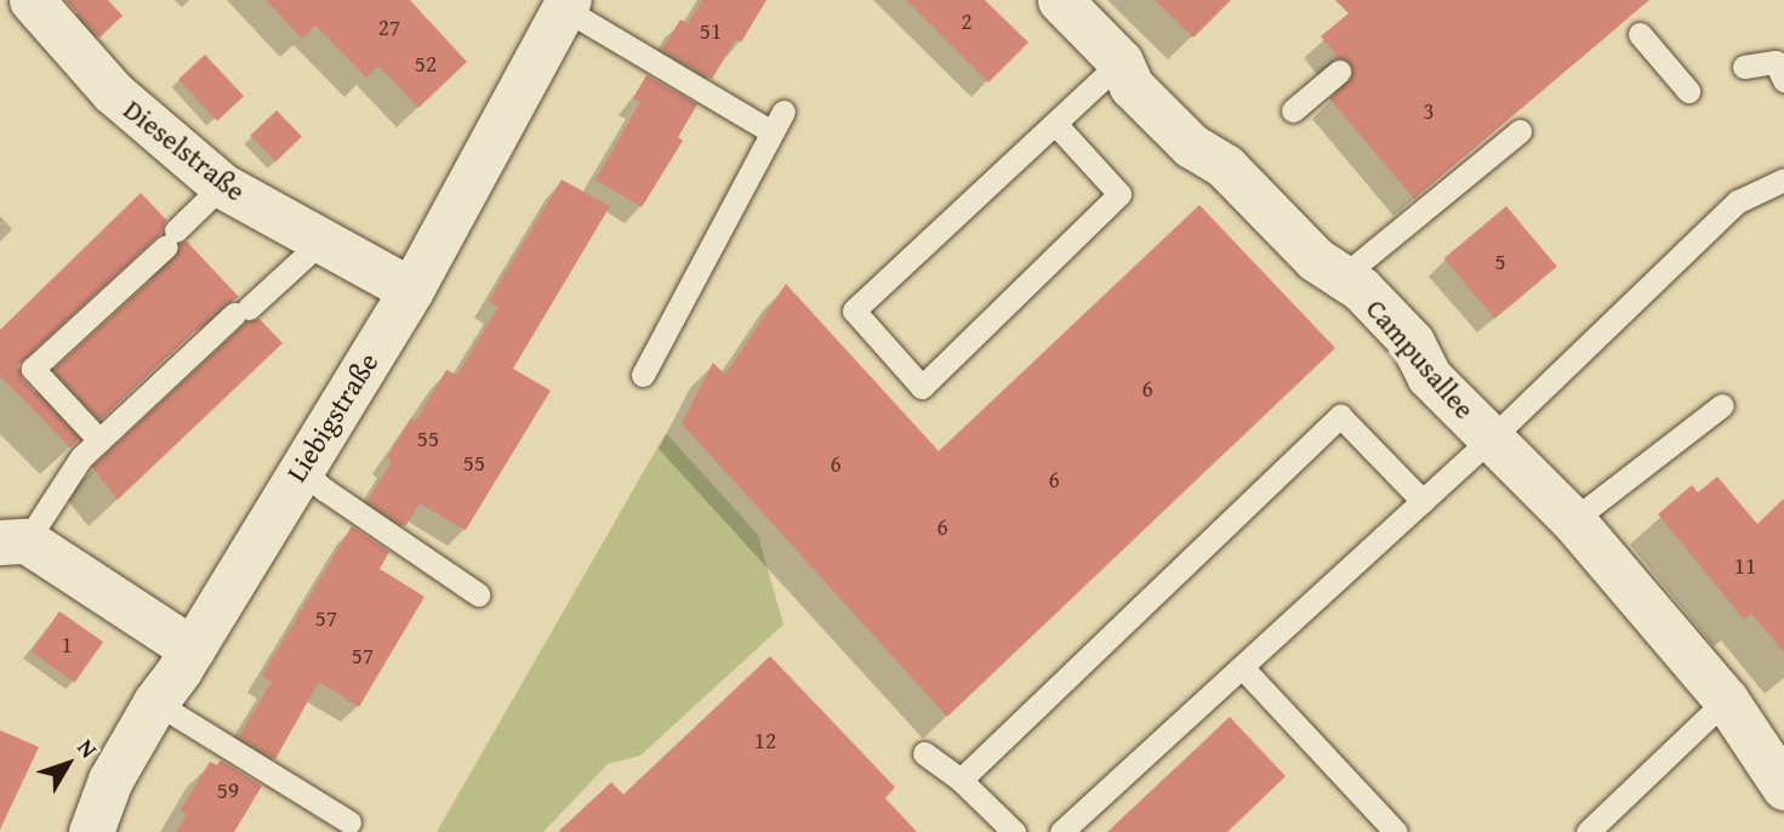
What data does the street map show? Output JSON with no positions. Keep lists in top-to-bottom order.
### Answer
{
  "streets": {
    "street": ["Dieselstraße", "Campusallee", "Liebigstraße"]
  },
  "crossings": [
    ["Dieselstraße", "Liebigstraße"]
  ],
  "house_numbers": [
    "2",
    "27",
    "51",
    "52",
    "3",
    "5",
    "6",
    "55",
    "55",
    "6",
    "6",
    "6",
    "11",
    "57",
    "1",
    "57",
    "12",
    "59"
  ],
  "north": "top right"
}
